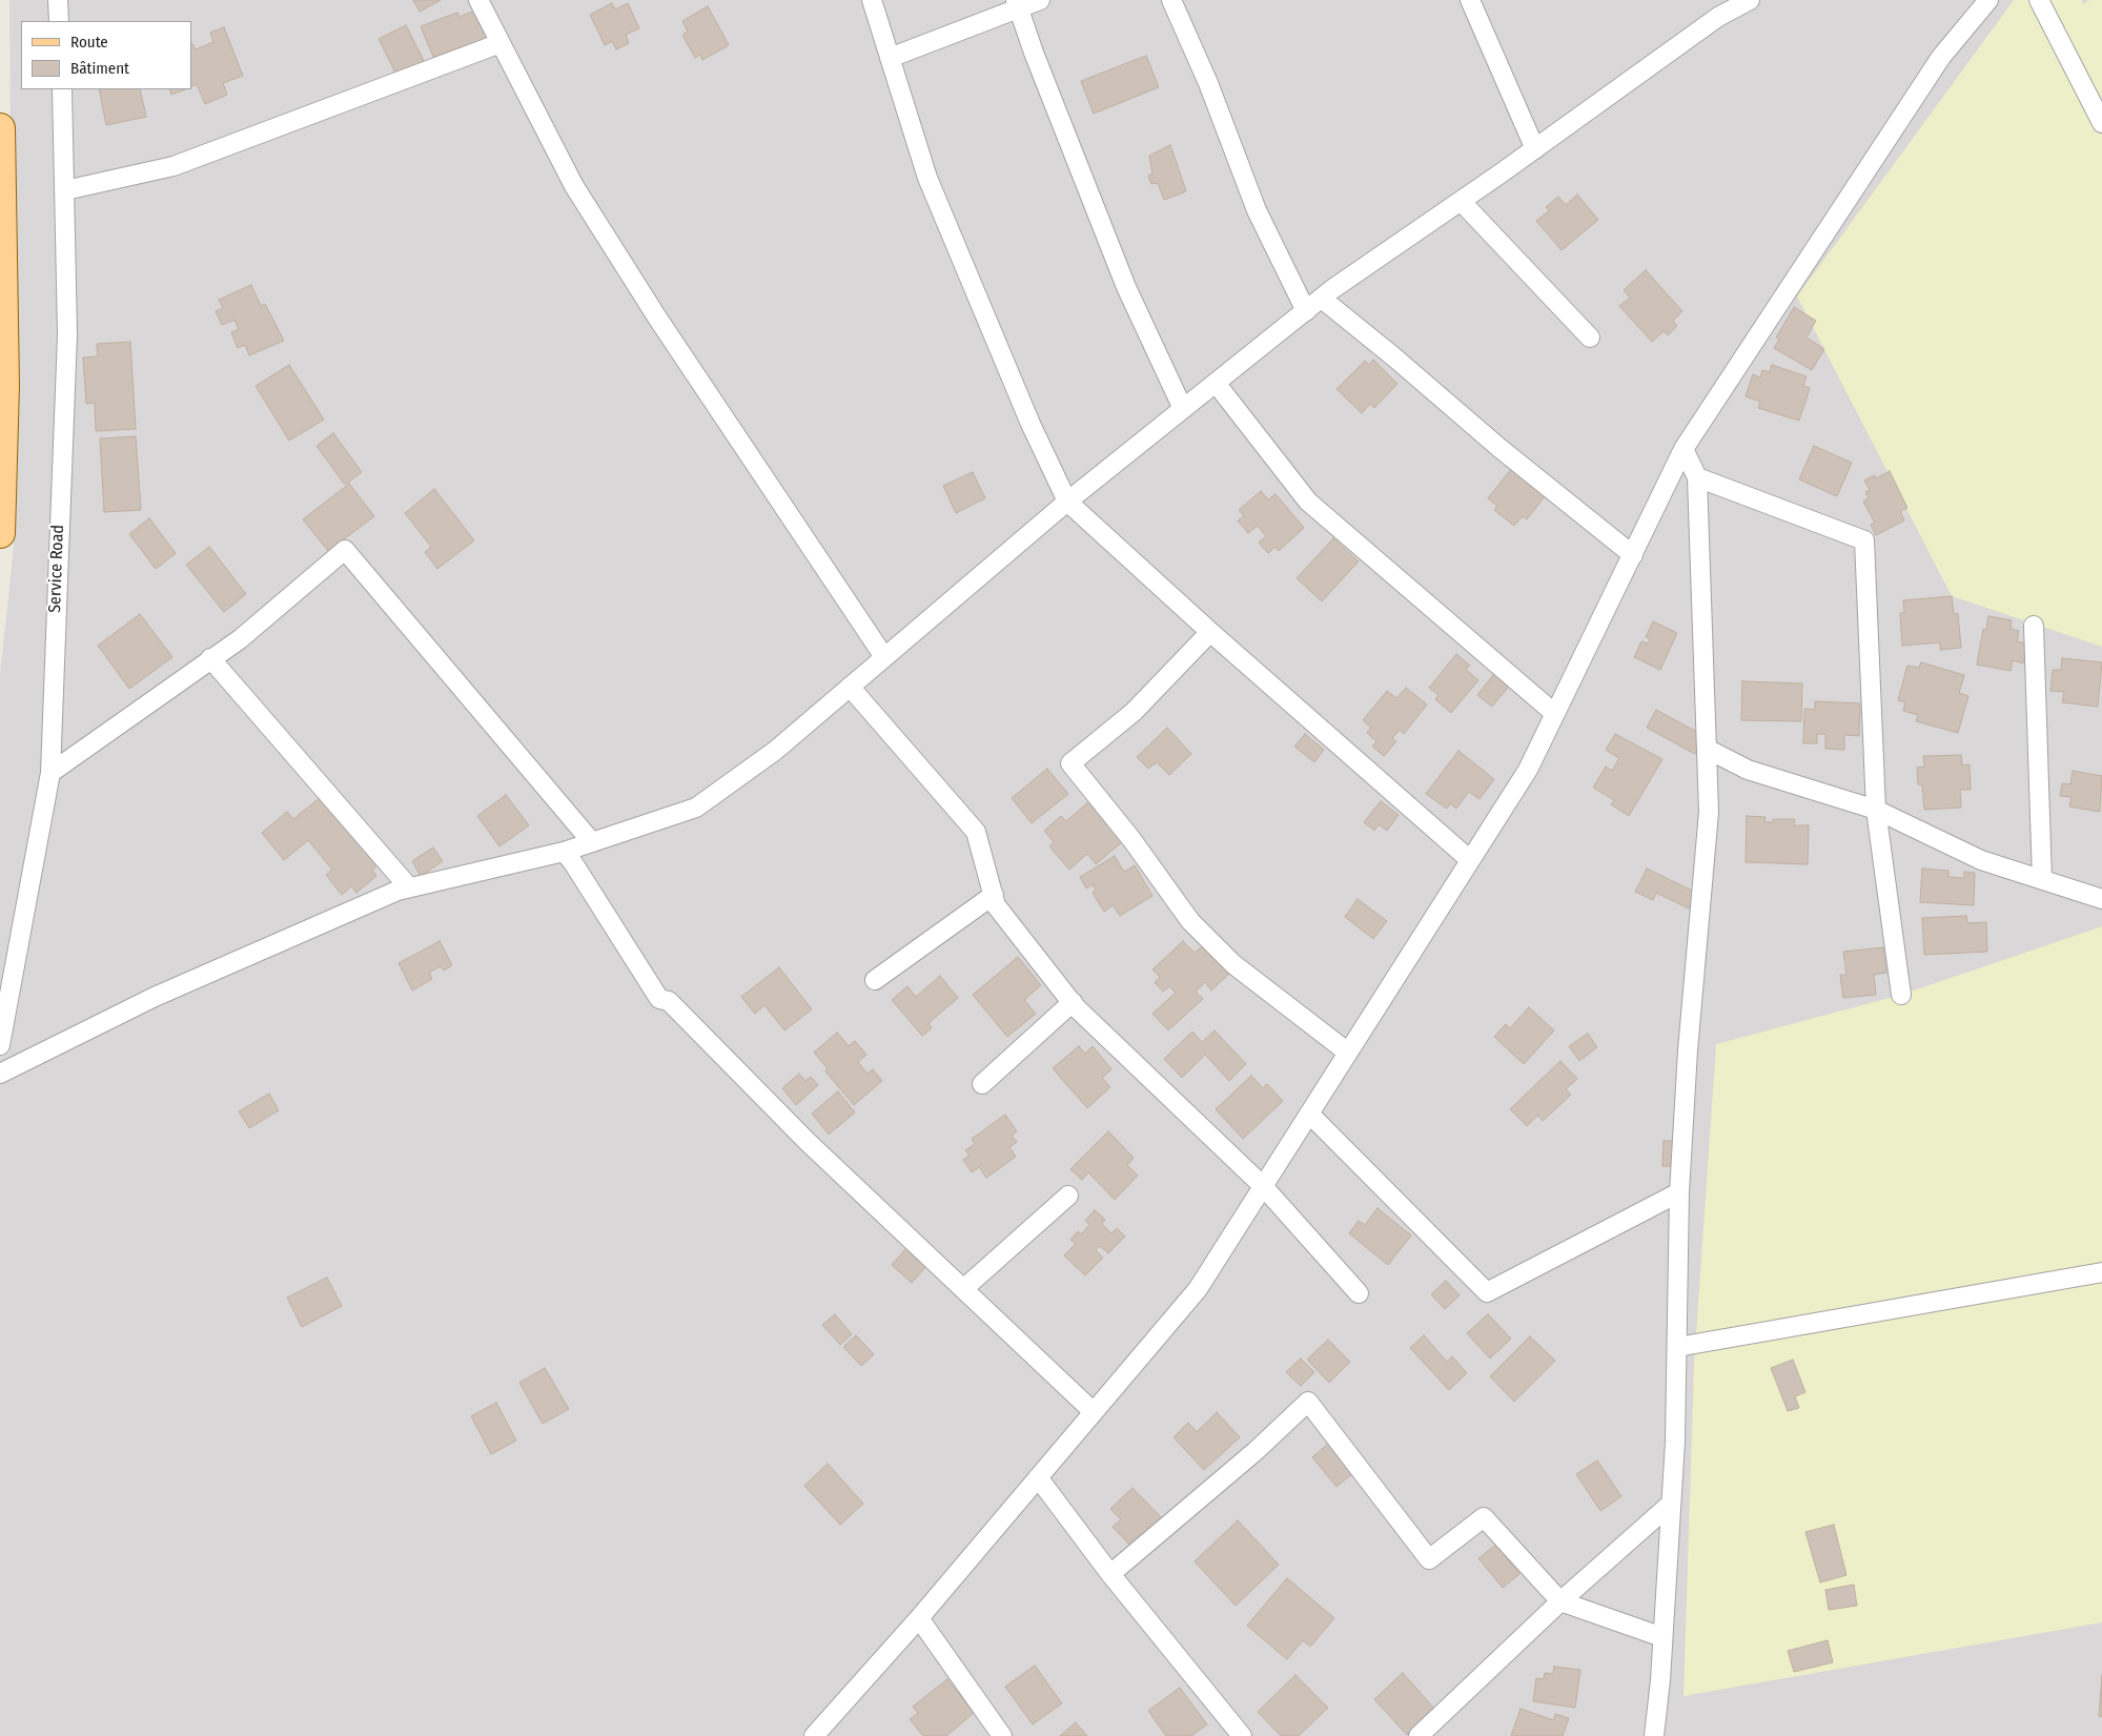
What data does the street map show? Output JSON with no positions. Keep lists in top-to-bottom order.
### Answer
{
  "streets": {
    "street": ["Service Road"]
  },
  "legend": ["Route", "Bâtiment"]
}
